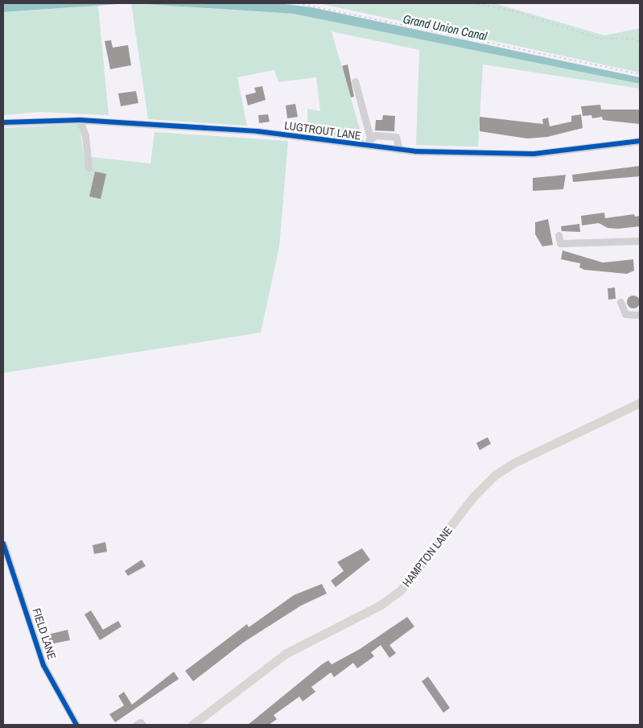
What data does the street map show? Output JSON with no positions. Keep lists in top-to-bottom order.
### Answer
{
  "streets": {
    "main road": ["HAMPTON LANE"],
    "street": ["LUGTROUT LANE", "FIELD LANE"]
  },
  "water": ["Grand Union Canal"]
}
